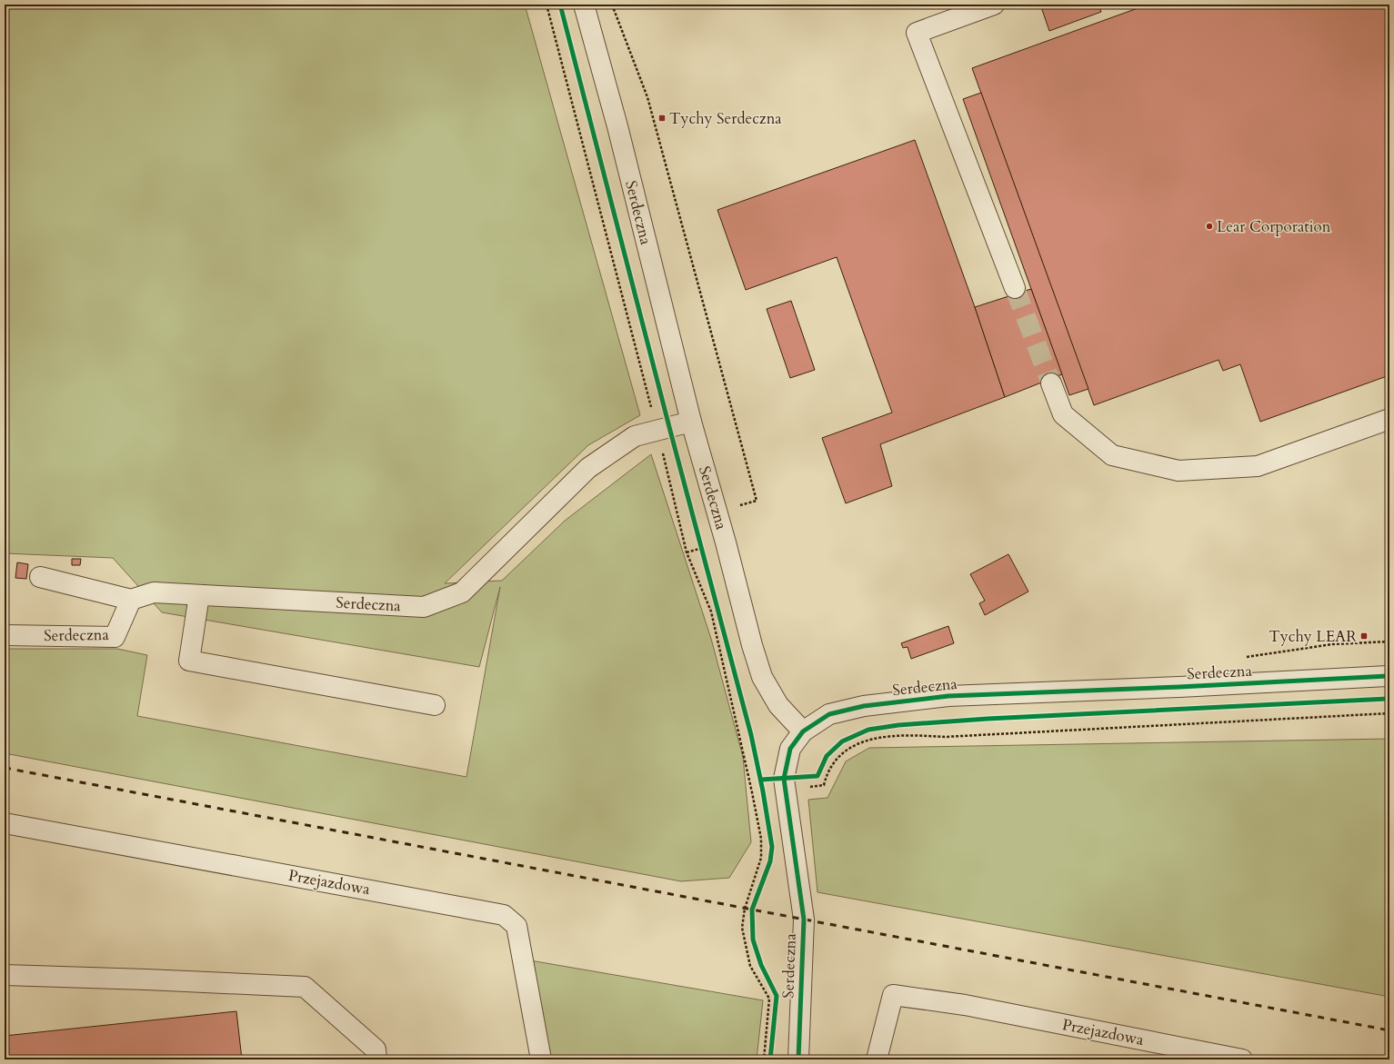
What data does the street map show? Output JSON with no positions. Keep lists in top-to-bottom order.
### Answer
{
  "streets": {
    "street": ["Serdeczna", "Przejazdowa"]
  },
  "places": {
    "transit": ["Tychy Serdeczna", "Tychy LEAR"],
    "other": ["Lear Corporation"]
  }
}
